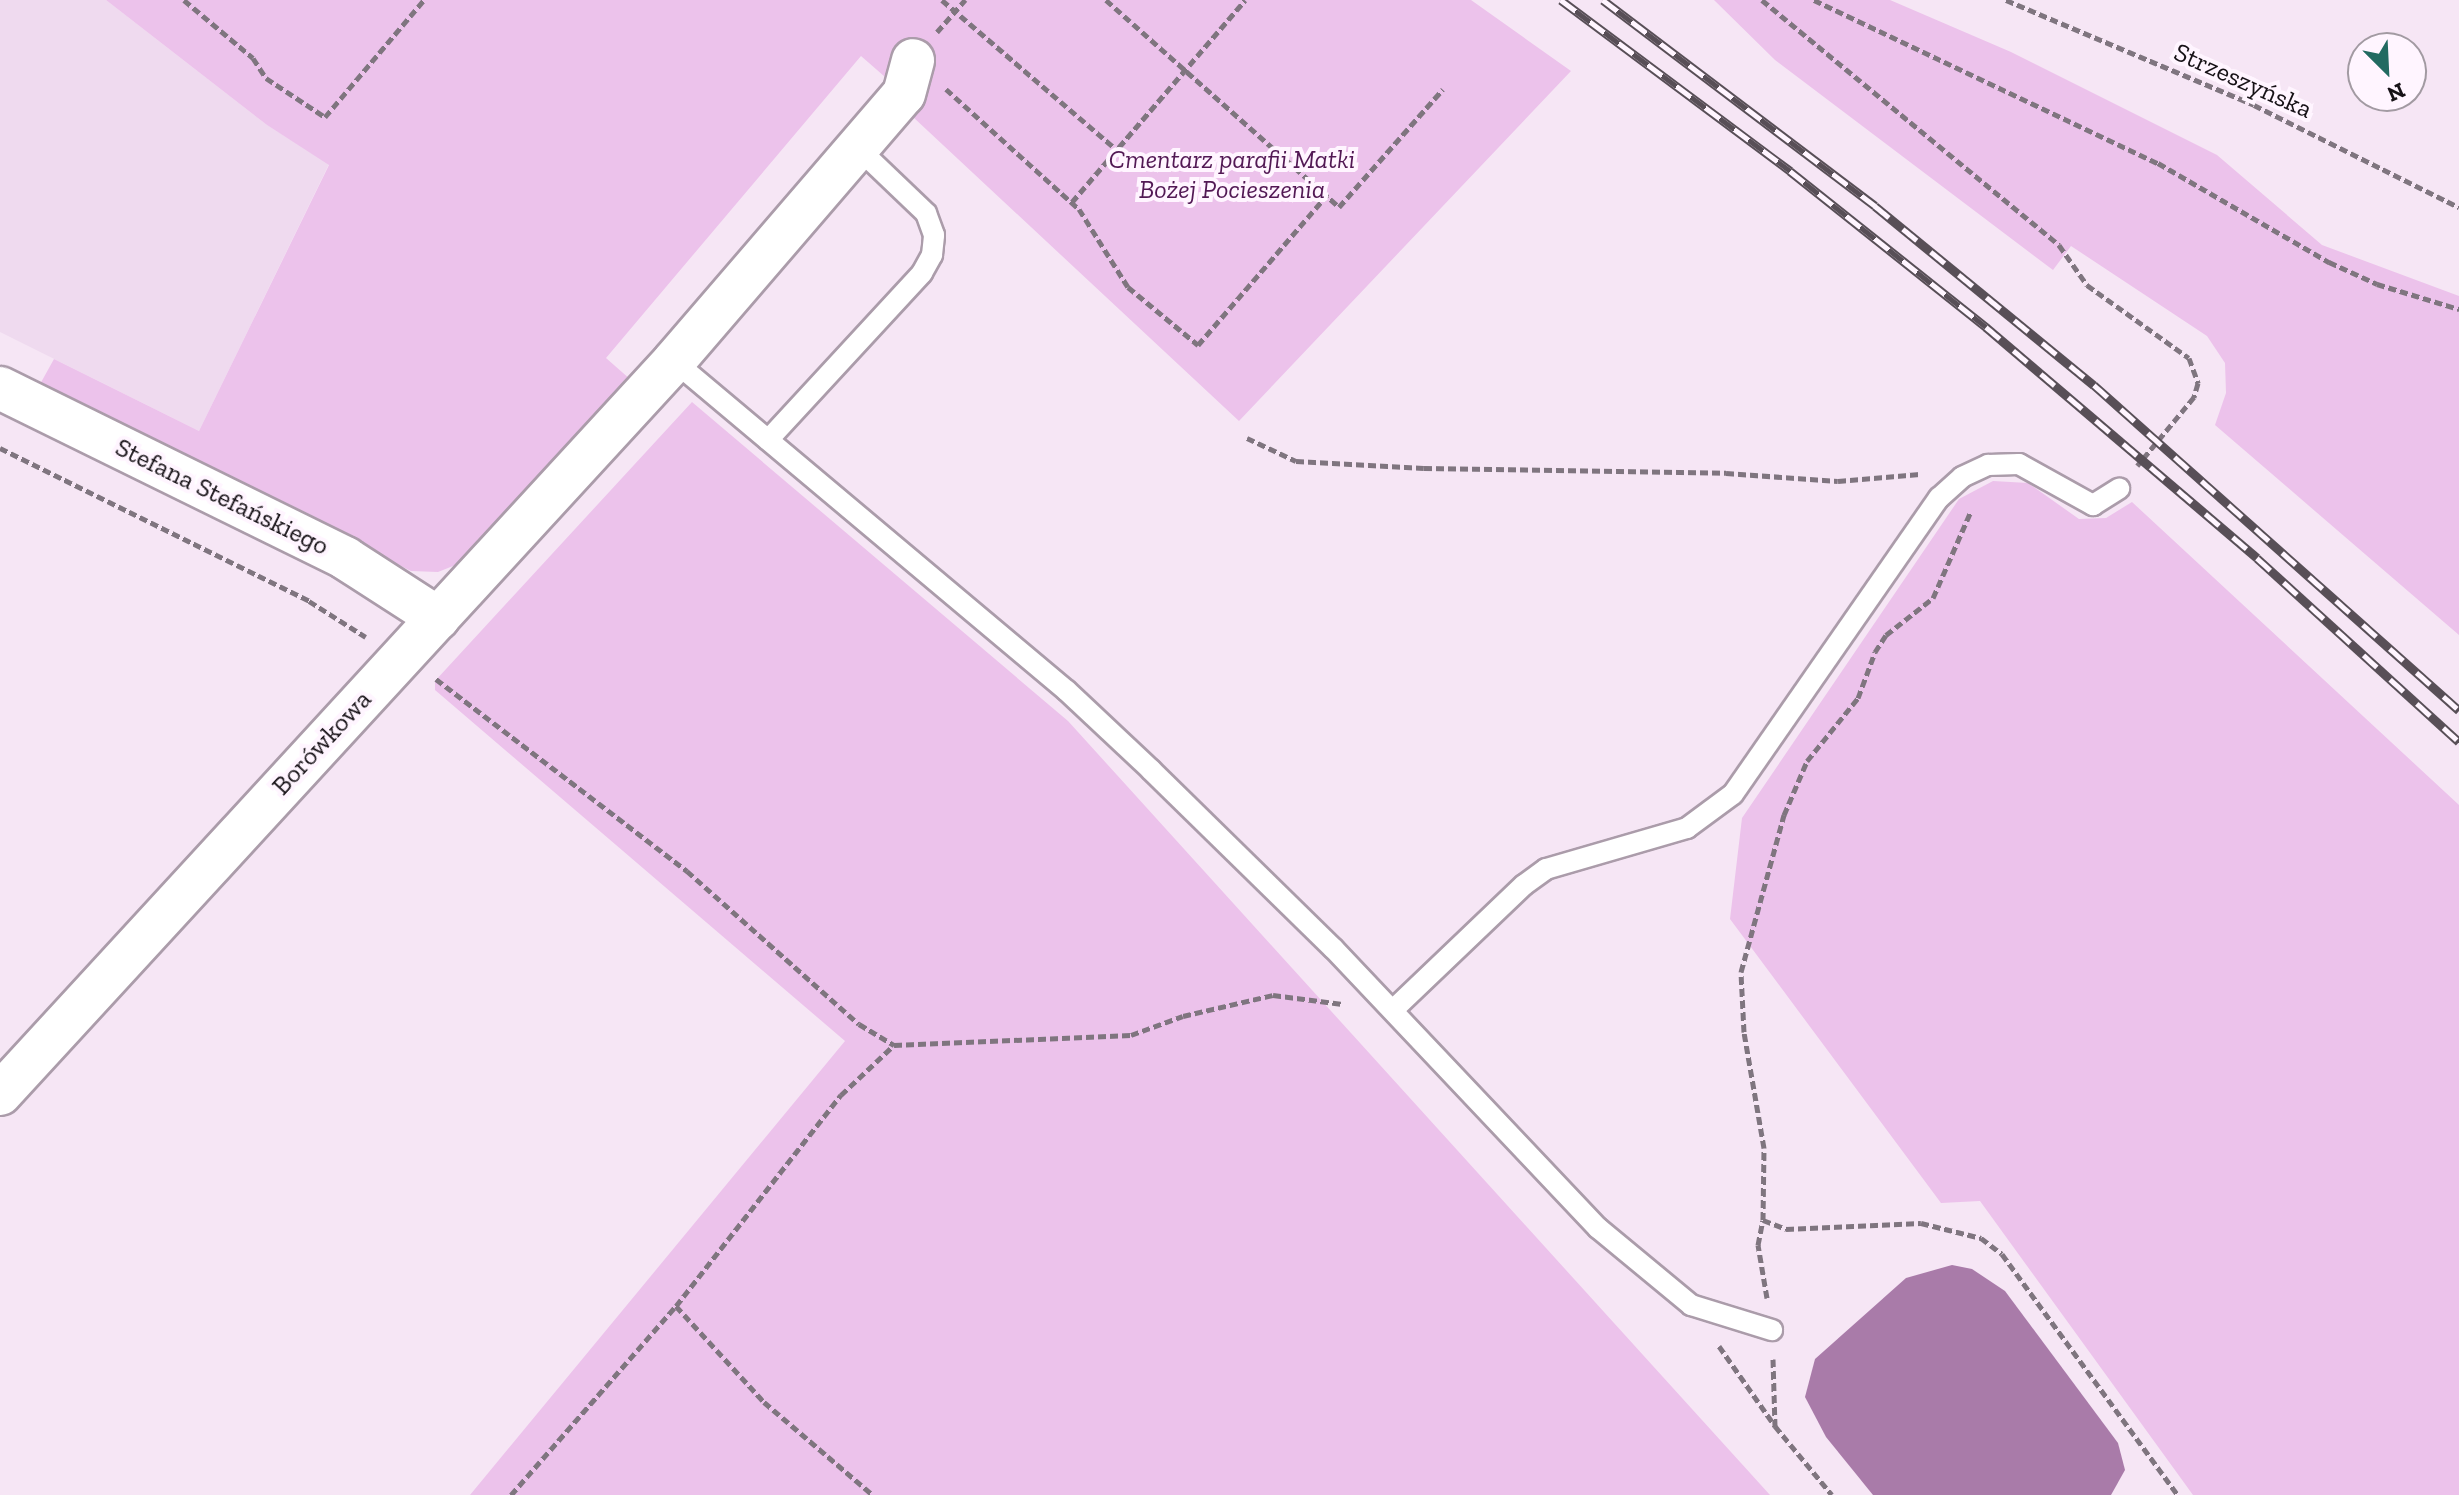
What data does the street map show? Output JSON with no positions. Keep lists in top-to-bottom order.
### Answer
{
  "streets": {
    "street": ["Stefana Stefańskiego", "Borówkowa"],
    "path": ["Strzeszyńska"]
  },
  "crossings": [
    ["Stefana Stefańskiego", "Borówkowa"]
  ],
  "parks": ["Cmentarz parafii Matki Bożej Pocieszenia"],
  "north": "bottom right"
}
